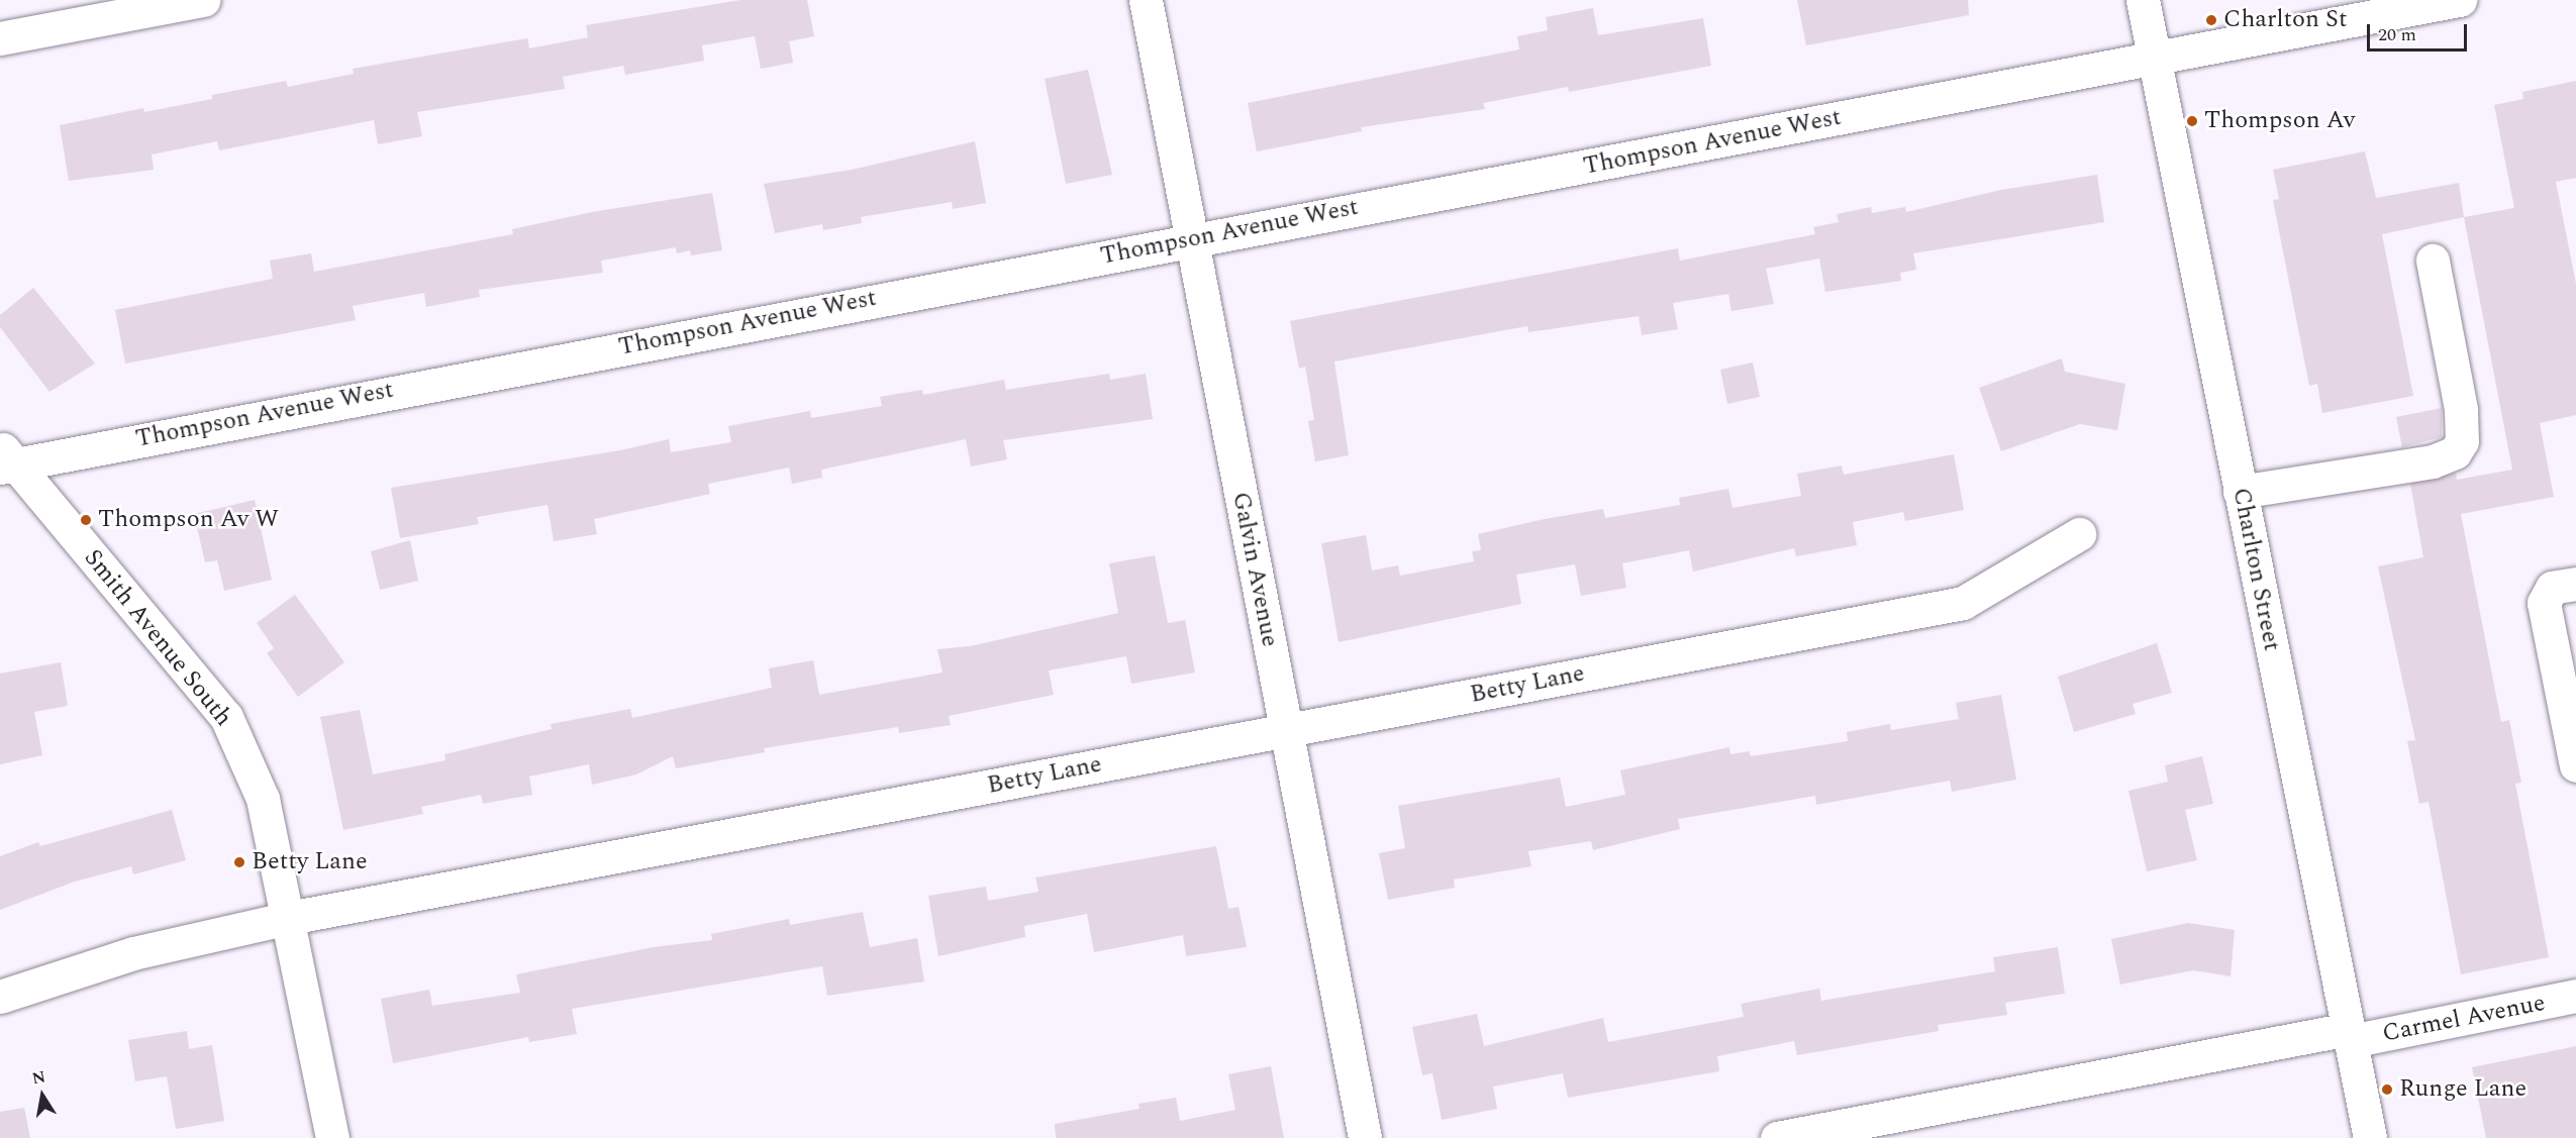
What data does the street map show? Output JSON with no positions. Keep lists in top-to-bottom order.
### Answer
{
  "streets": {
    "street": [
      "Thompson Avenue West",
      "Galvin Avenue",
      "Charlton Street",
      "Smith Avenue South",
      "Betty Lane",
      "Carmel Avenue"
    ]
  },
  "crossings": [
    ["Thompson Avenue West", "Galvin Avenue"],
    ["Thompson Avenue West", "Charlton Street"],
    ["Thompson Avenue West", "Smith Avenue South"],
    ["Galvin Avenue", "Betty Lane"],
    ["Charlton Street", "Carmel Avenue"],
    ["Smith Avenue South", "Betty Lane"]
  ],
  "places": [
    "Charlton St",
    "Thompson Av",
    "Thompson Av W",
    "Betty Lane",
    "Runge Lane"
  ],
  "scale_bar": "20 m",
  "north": "top"
}
